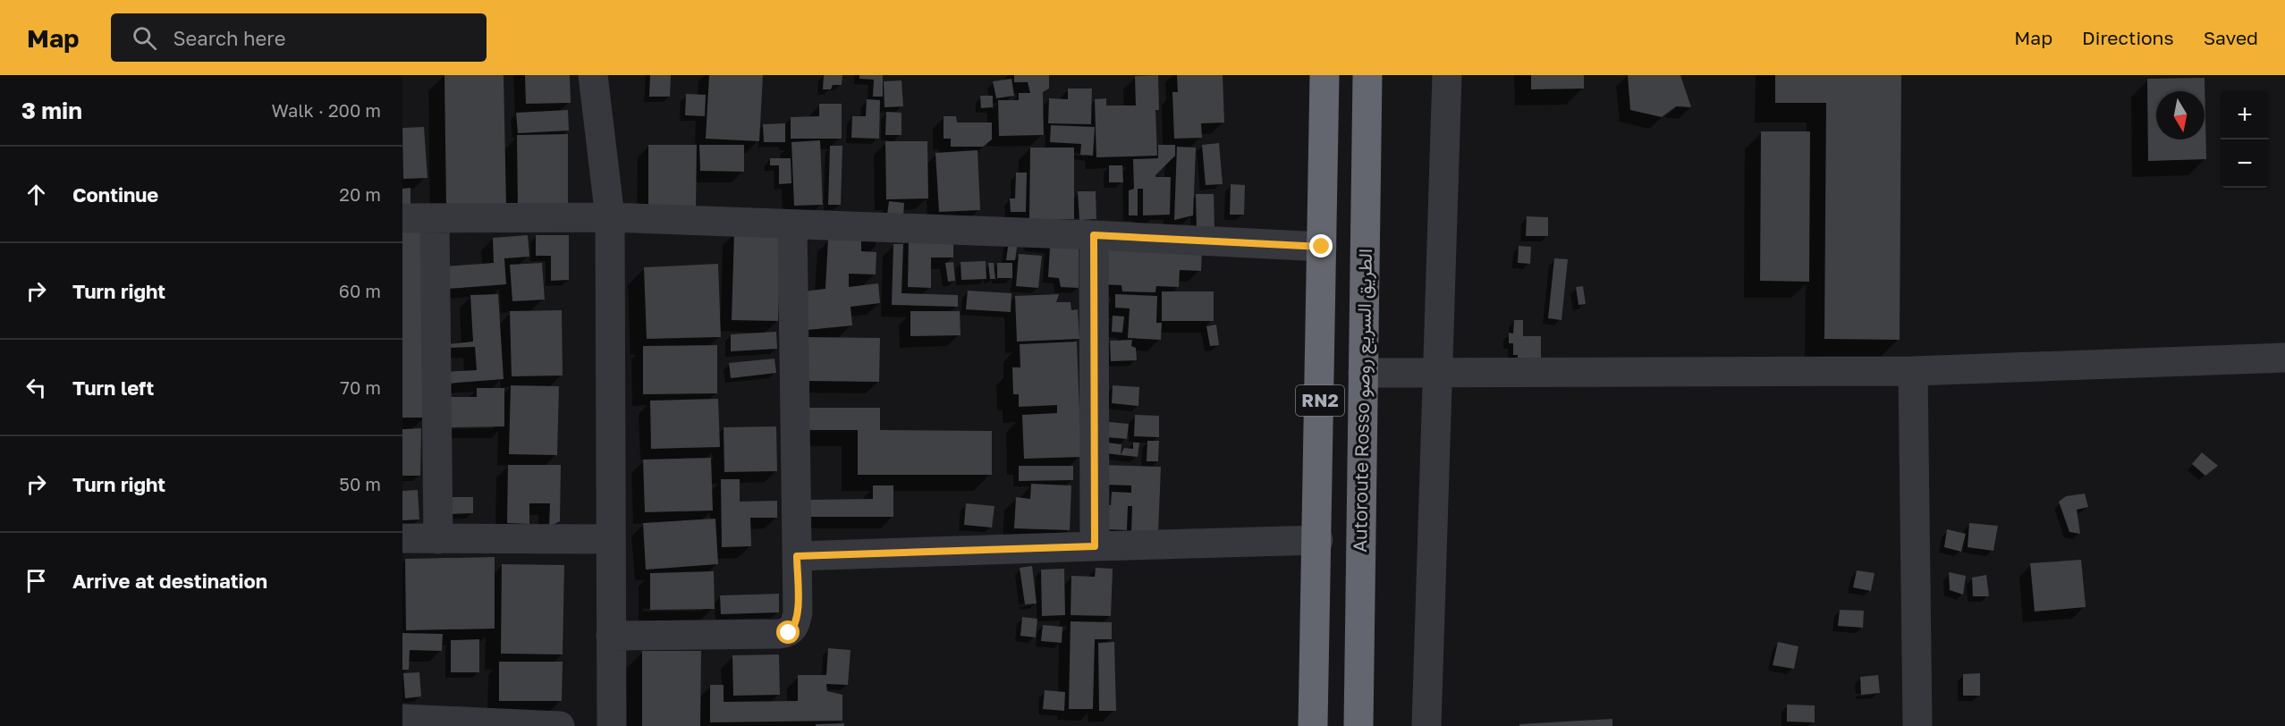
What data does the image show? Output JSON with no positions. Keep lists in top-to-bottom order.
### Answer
{
  "streets": {
    "highway": ["RN2", "Autoroute Rosso الطريق السريع روصو"]
  },
  "north": "bottom",
  "page": {
    "header": "Map",
    "search": "Search here",
    "nav": ["Map", "Directions", "Saved"],
    "heading": ["3 min", "Walk · 200 m"],
    "map_buttons": ["+", "−"],
    "list": [
      ["Continue", "20 m"],
      ["Turn right", "60 m"],
      ["Turn left", "70 m"],
      ["Turn right", "50 m"],
      "Arrive at destination"
    ]
  }
}
